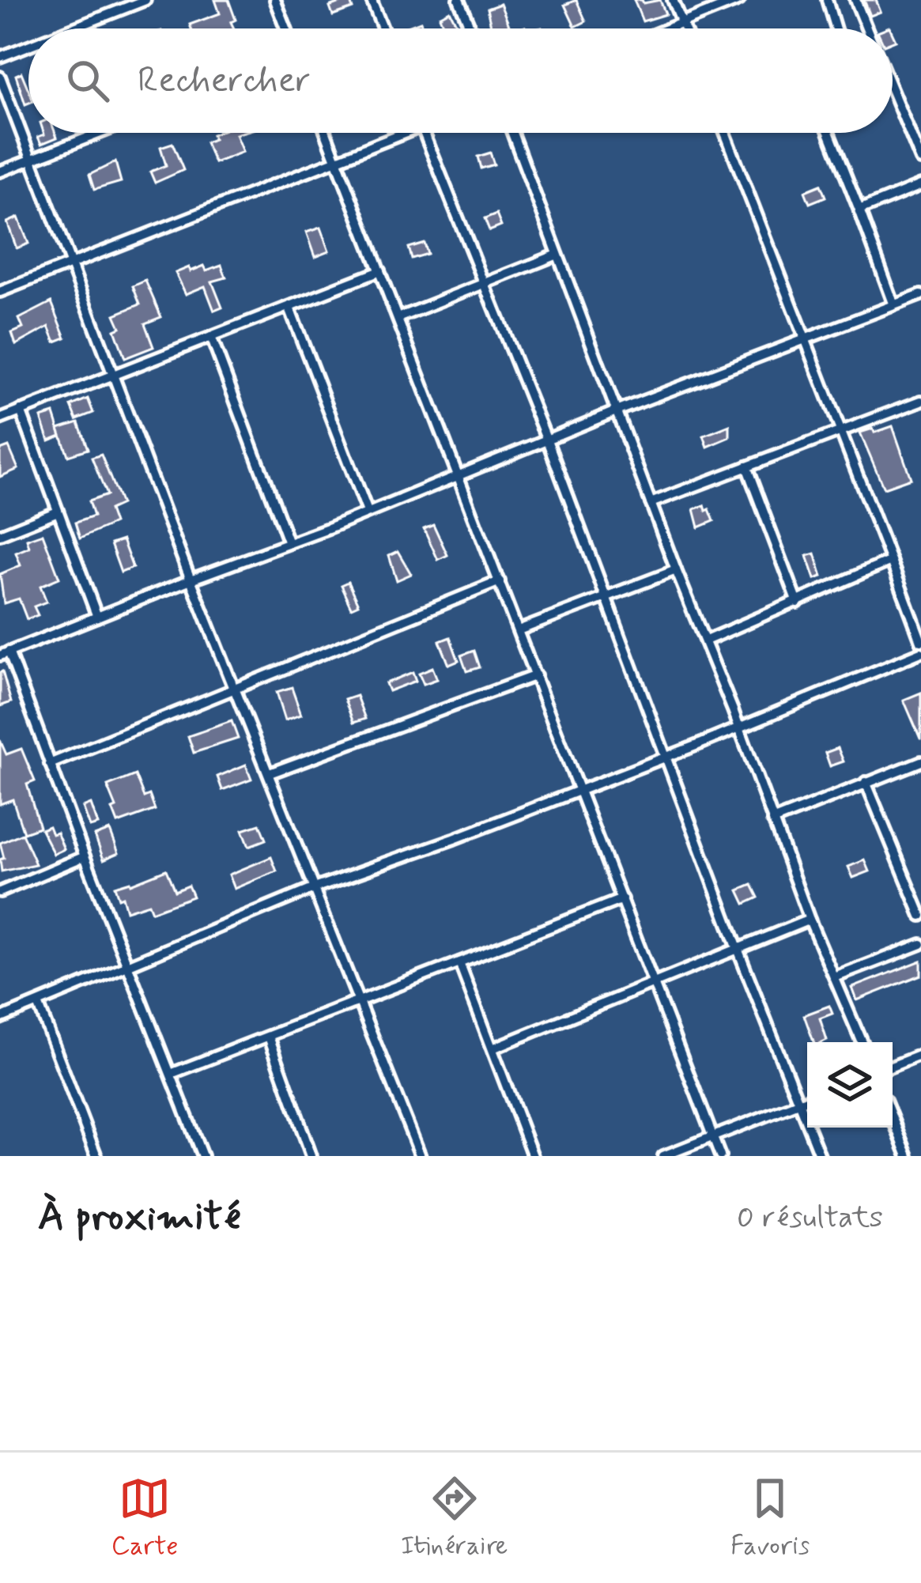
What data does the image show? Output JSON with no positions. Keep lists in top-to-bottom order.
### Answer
{
  "page": {
    "search": "Rechercher",
    "heading": ["À proximité", "0 résultats"],
    "nav": ["Carte", "Itinéraire", "Favoris"]
  }
}
